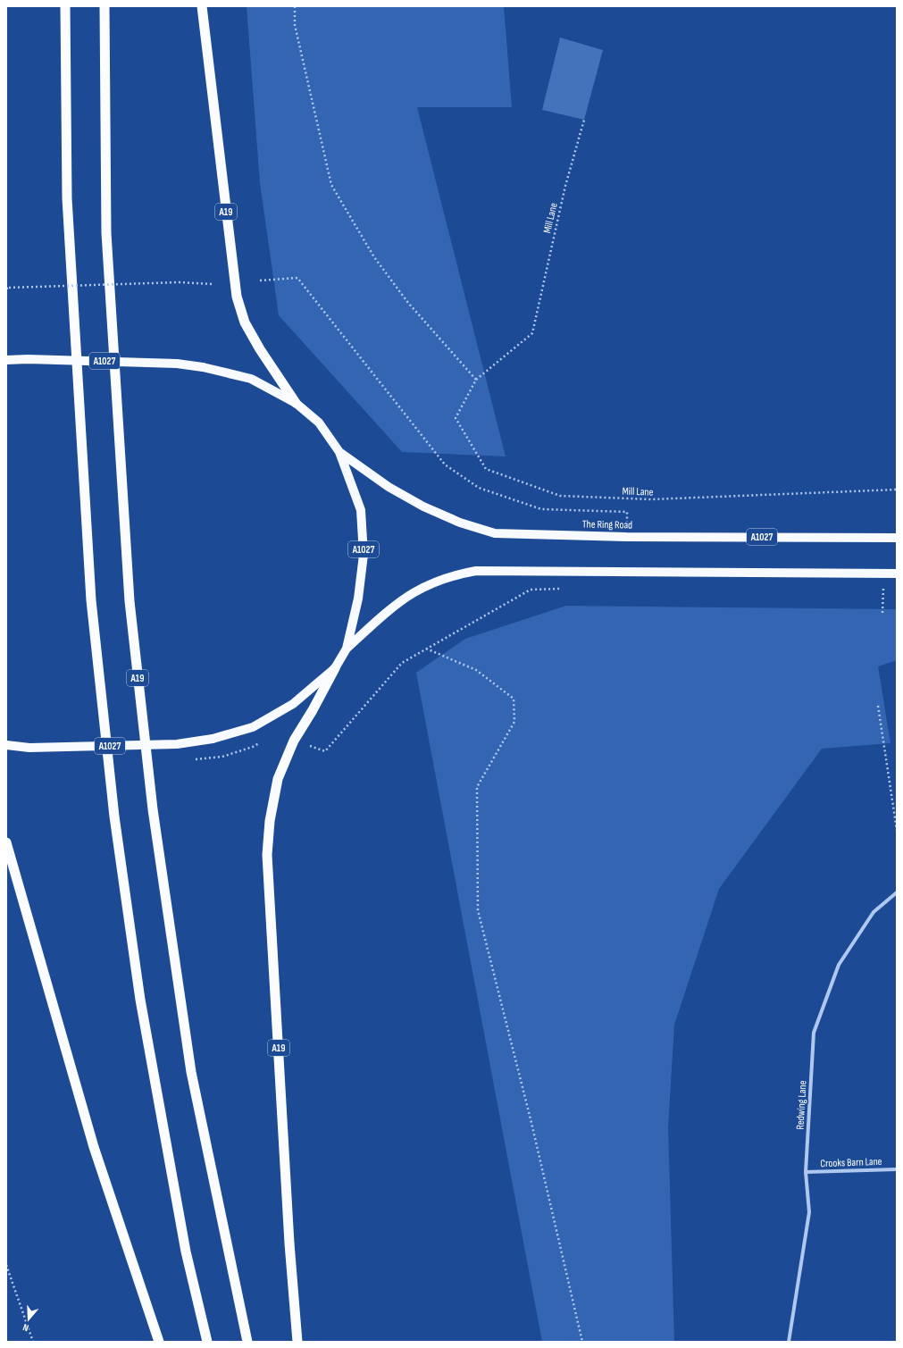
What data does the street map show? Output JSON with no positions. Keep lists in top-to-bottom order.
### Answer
{
  "streets": {
    "highway": ["A19"],
    "main road": ["A1027", "The Ring Road"],
    "street": ["Redwing Lane", "Crooks Barn Lane"],
    "path": ["Mill Lane"]
  },
  "crossings": [
    ["A19", "A1027"],
    ["A1027", "The Ring Road"],
    ["Redwing Lane", "Crooks Barn Lane"]
  ],
  "north": "bottom"
}
